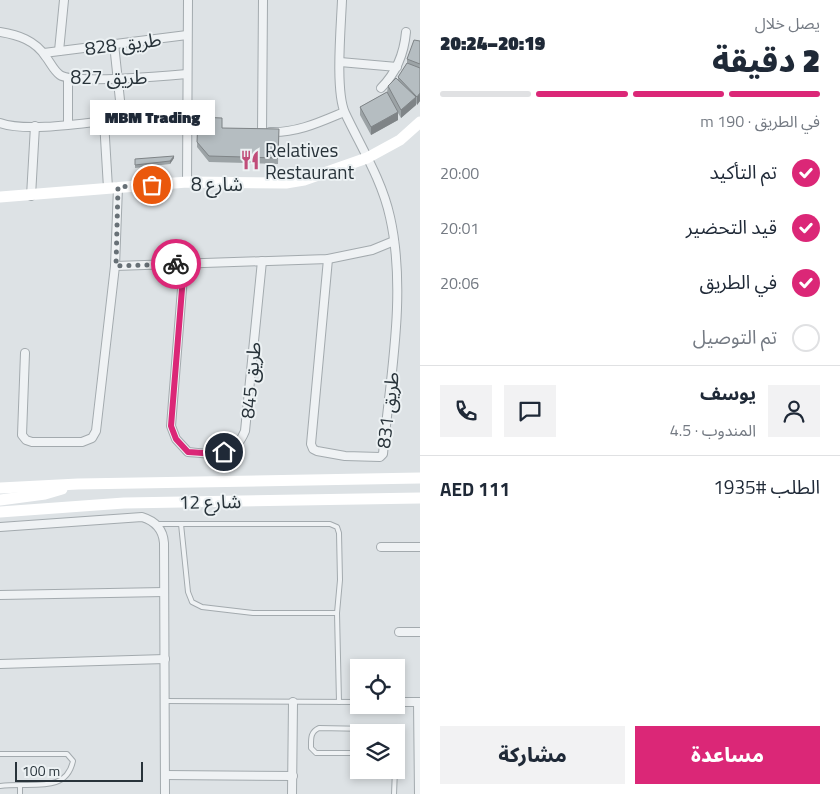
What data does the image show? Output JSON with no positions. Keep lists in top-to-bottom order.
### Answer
{
  "streets": {
    "street": [
      "طريق 828",
      "طريق 827",
      "شارع 8",
      "طريق 845",
      "طريق 831",
      "شارع 12"
    ]
  },
  "crossings": [
    ["طريق 828", "طريق 827"],
    ["شارع 8", "طريق 831"]
  ],
  "places": {
    "restaurant": ["Relatives Restaurant"],
    "other": ["MBM Trading"]
  },
  "scale_bar": "100 m",
  "page": {
    "heading": ["2 دقيقة", "يصل خلال", "20:19–20:24"],
    "panel": [
      "يوسف",
      "المندوب · 4.5",
      "الطلب #1935",
      "AED 111"
    ],
    "bar": "في الطريق · 190 m",
    "bubble": "MBM Trading",
    "list": [
      ["تم التأكيد", "20:00"],
      ["قيد التحضير", "20:01"],
      ["في الطريق", "20:06"],
      "تم التوصيل"
    ],
    "buttons": ["مساعدة", "مشاركة"],
    "scale": "100 m"
  }
}
